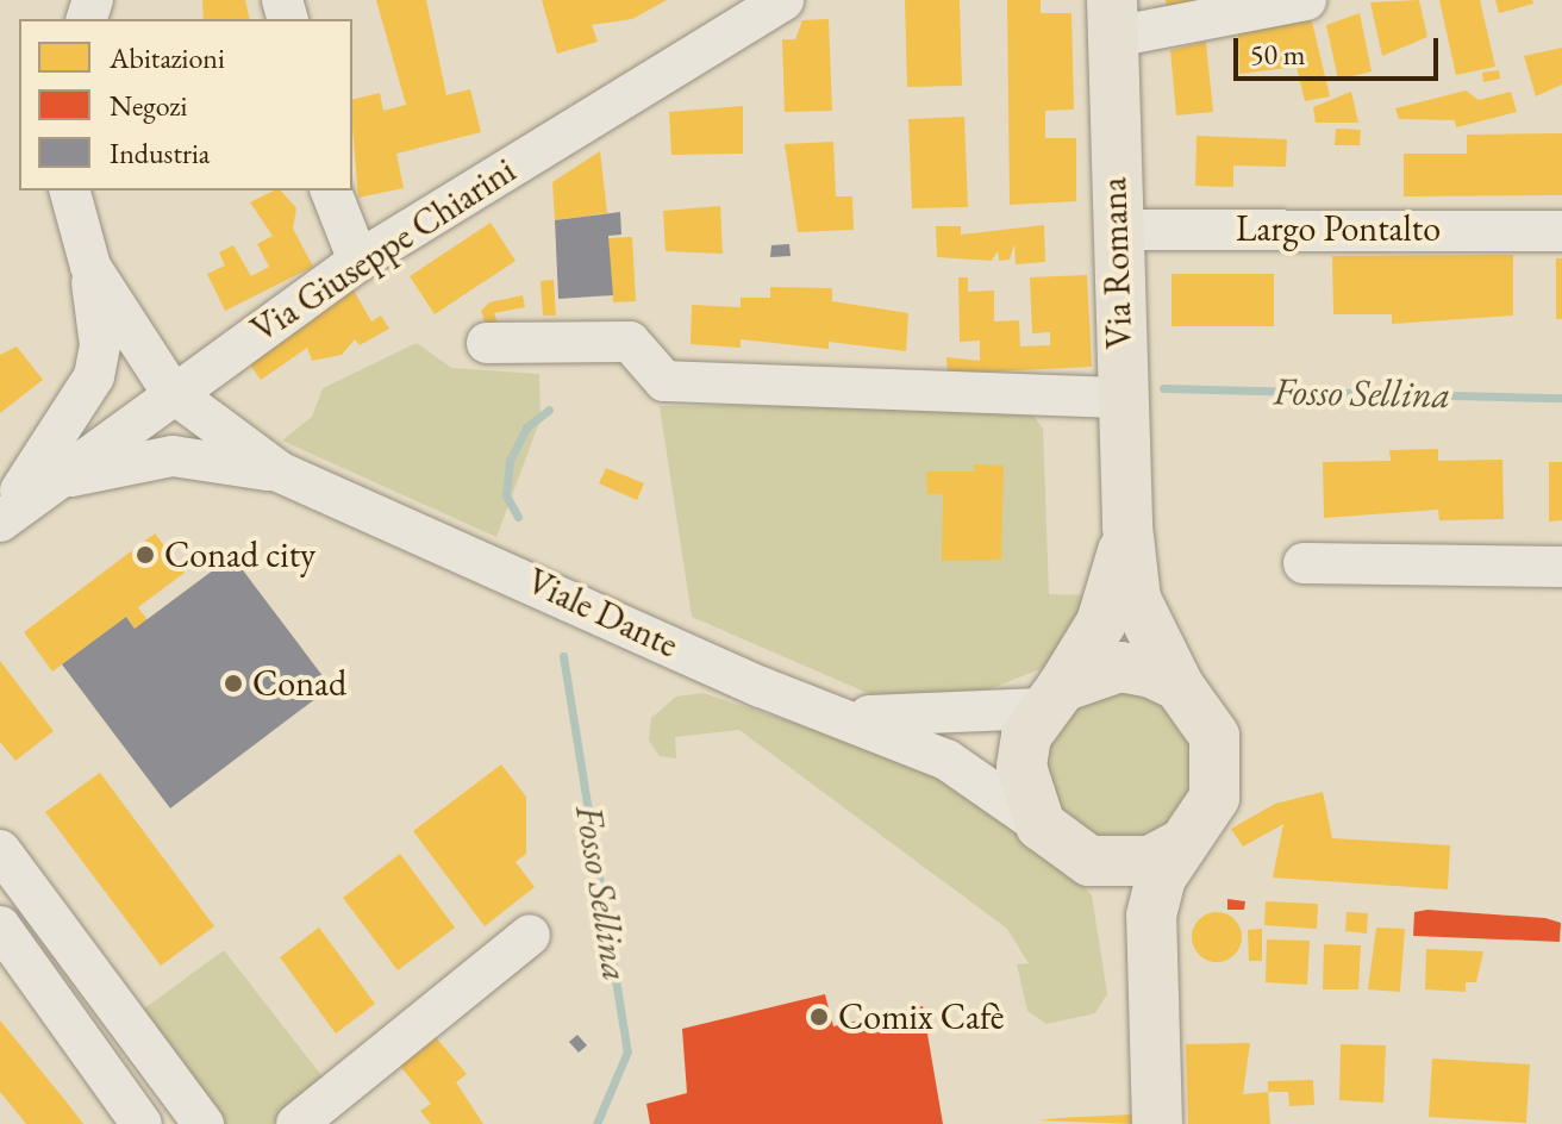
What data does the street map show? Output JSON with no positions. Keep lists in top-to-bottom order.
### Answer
{
  "streets": {
    "main road": ["Via Romana"],
    "street": ["Largo Pontalto", "Via Giuseppe Chiarini", "Viale Dante"]
  },
  "crossings": [
    ["Largo Pontalto", "Via Romana"],
    ["Via Giuseppe Chiarini", "Viale Dante"]
  ],
  "water": ["Fosso Sellina"],
  "places": ["Conad city", "Conad", "Comix Cafè"],
  "legend": ["Abitazioni", "Negozi", "Industria"],
  "scale_bar": "50 m"
}
